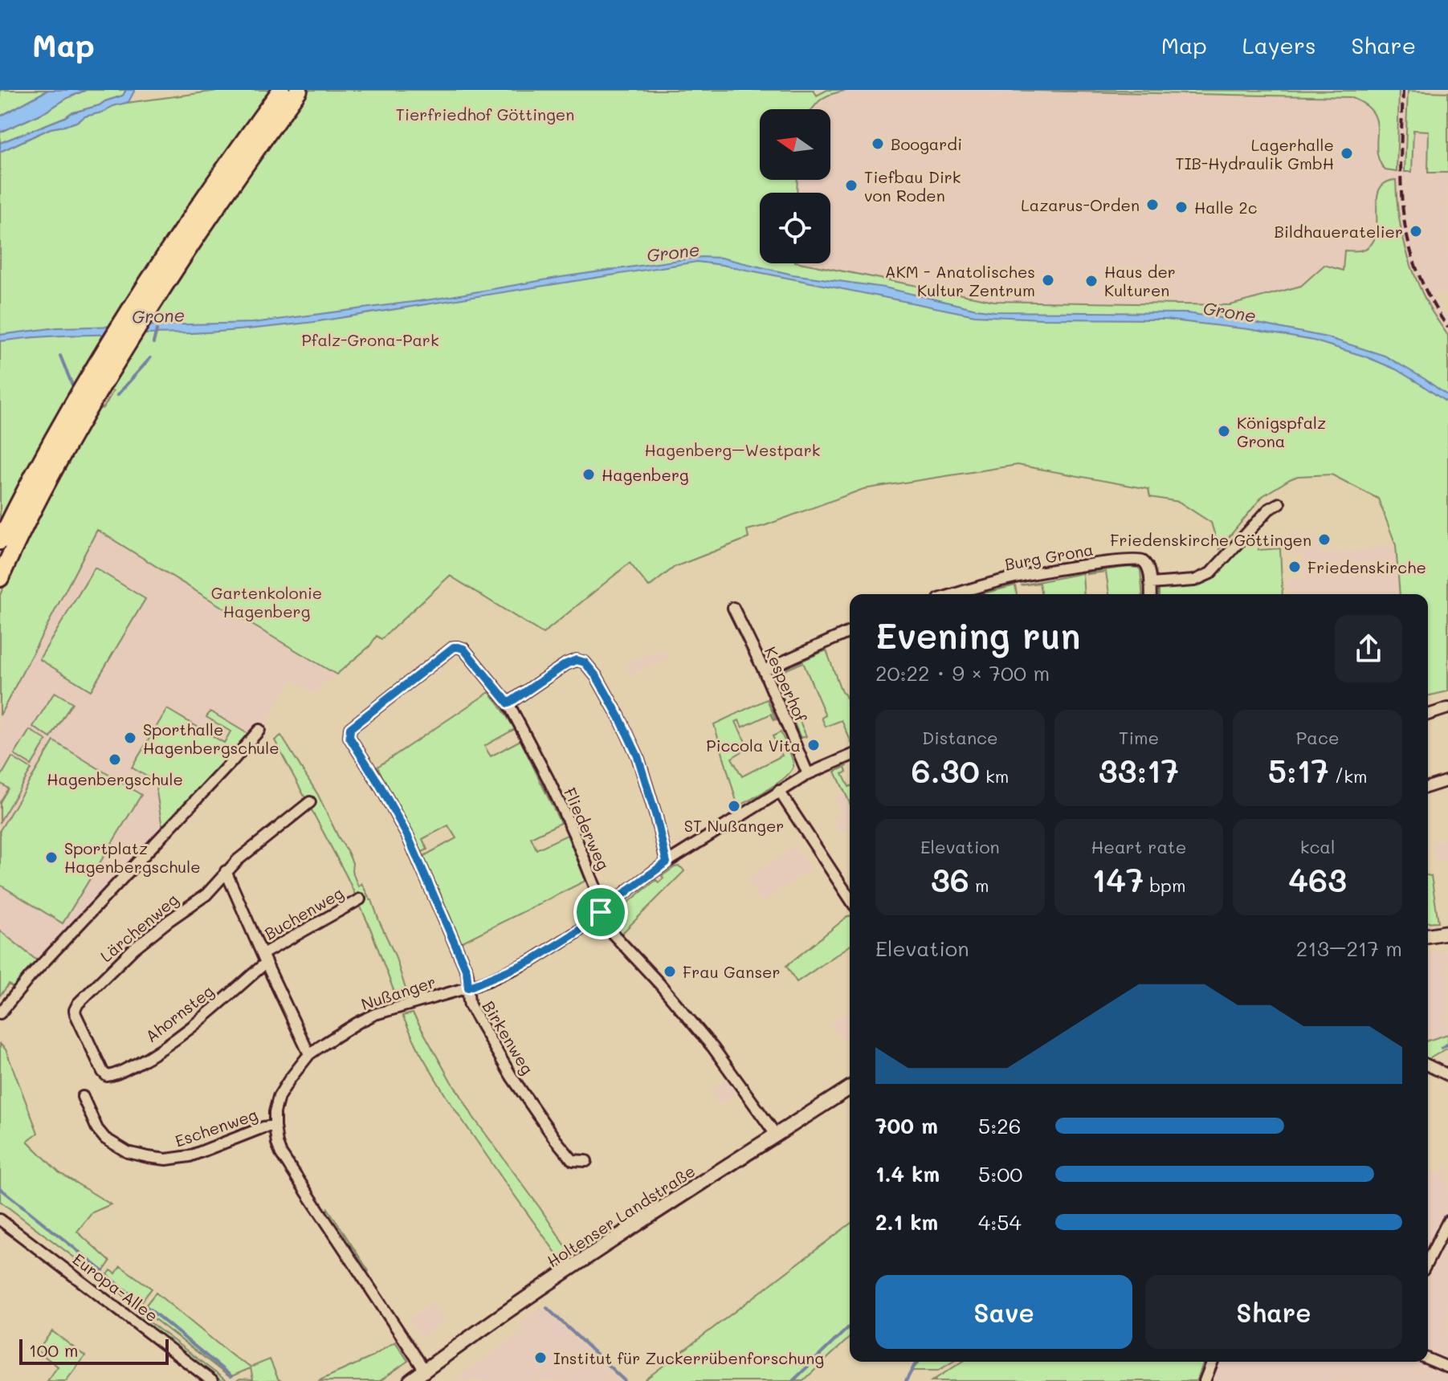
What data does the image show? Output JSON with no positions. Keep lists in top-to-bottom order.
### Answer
{
  "streets": {
    "street": [
      "Burg Grona",
      "Kesperhof",
      "Fliederweg",
      "Buchenweg",
      "Lärchenweg",
      "Nußanger",
      "Ahornsteg",
      "Birkenweg",
      "Eschenweg",
      "Holtenser Landstraße",
      "Europa-Allee"
    ]
  },
  "crossings": [
    ["Kesperhof", "Nußanger"],
    ["Fliederweg", "Nußanger"],
    ["Fliederweg", "Birkenweg"],
    ["Fliederweg", "Holtenser Landstraße"],
    ["Buchenweg", "Lärchenweg"],
    ["Buchenweg", "Nußanger"],
    ["Buchenweg", "Ahornsteg"],
    ["Lärchenweg", "Ahornsteg"],
    ["Nußanger", "Birkenweg"],
    ["Nußanger", "Eschenweg"],
    ["Nußanger", "Holtenser Landstraße"]
  ],
  "water": ["Grone"],
  "parks": [
    "Tierfriedhof Göttingen",
    "Pfalz-Grona-Park",
    "Hagenberg–Westpark",
    "Gartenkolonie Hagenberg"
  ],
  "places": [
    "Boogardi",
    "Lagerhalle TIB-Hydraulik GmbH",
    "Tiefbau Dirk von Roden",
    "Lazarus-Orden",
    "Halle 2c",
    "Bildhaueratelier",
    "AKM - Anatolisches Kultur Zentrum",
    "Haus der Kulturen",
    "Königspfalz Grona",
    "Hagenberg",
    "Friedenskirche Göttingen",
    "Friedenskirche",
    "Sporthalle Hagenbergschule",
    "Piccola Vita",
    "Hagenbergschule",
    "ST Nußanger",
    "Sportplatz Hagenbergschule",
    "Frau Ganser",
    "Institut für Zuckerrübenforschung"
  ],
  "scale_bar": "100 m",
  "north": "left",
  "page": {
    "header": "Map",
    "nav": ["Map", "Layers", "Share"],
    "heading": ["Evening run", "20:22 · 9 × 700 m"],
    "stats": [
      ["Distance", "6.30 km"],
      ["Time", "33:17"],
      ["Pace", "5:17 /km"],
      ["Elevation", "36 m"],
      ["Heart rate", "147 bpm"],
      ["kcal", "463"]
    ],
    "chart": ["Elevation", "213–217 m"],
    "list": [
      {
        "name": "700 m",
        "note": "5:26"
      },
      {
        "name": "1.4 km",
        "note": "5:00"
      },
      {
        "name": "2.1 km",
        "note": "4:54"
      }
    ],
    "buttons": ["Save", "Share"],
    "scale": "100 m"
  }
}
